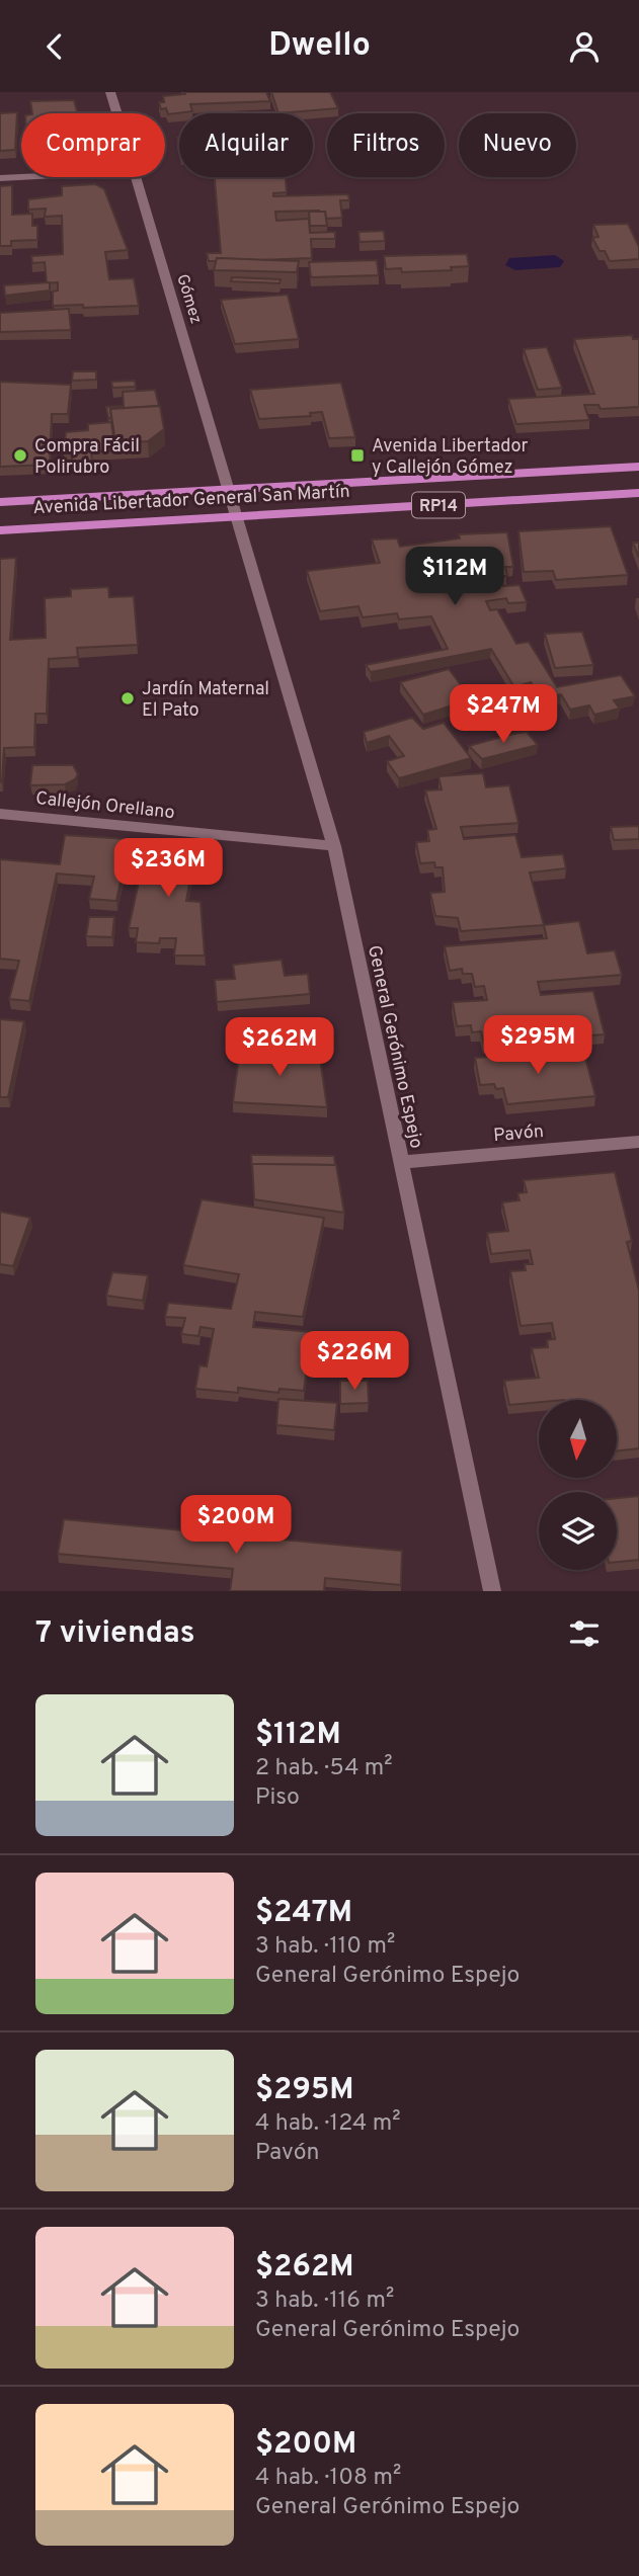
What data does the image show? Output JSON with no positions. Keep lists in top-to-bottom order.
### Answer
{
  "streets": {
    "main road": ["Avenida Libertador General San Martín", "RP14"],
    "street": [
      "Gómez",
      "Callejón Orellano",
      "General Gerónimo Espejo",
      "Pavón"
    ]
  },
  "crossings": [
    ["Gómez", "Avenida Libertador General San Martín"],
    ["Gómez", "General Gerónimo Espejo"],
    ["Avenida Libertador General San Martín", "General Gerónimo Espejo"],
    ["Callejón Orellano", "General Gerónimo Espejo"],
    ["General Gerónimo Espejo", "Pavón"]
  ],
  "places": {
    "other": ["Compra Fácil Polirubro", "Jardín Maternal El Pato"],
    "transit": ["Avenida Libertador y Callejón Gómez"]
  },
  "north": "bottom",
  "page": {
    "header": "Dwello",
    "chip": [
      "Comprar",
      "Alquilar",
      "Filtros",
      "Nuevo"
    ],
    "price": [
      "$112M",
      "$247M",
      "$236M",
      "$295M",
      "$262M",
      "$226M",
      "$200M"
    ],
    "heading": "7 viviendas",
    "list": [
      {
        "name": "$112M",
        "note": "2 hab. · 54 m² · Piso"
      },
      {
        "name": "$247M",
        "note": "3 hab. · 110 m² · General Gerónimo Espejo"
      },
      {
        "name": "$295M",
        "note": "4 hab. · 124 m² · Pavón"
      },
      {
        "name": "$262M",
        "note": "3 hab. · 116 m² · General Gerónimo Espejo"
      },
      {
        "name": "$200M",
        "note": "4 hab. · 108 m² · General Gerónimo Espejo"
      }
    ]
  }
}
